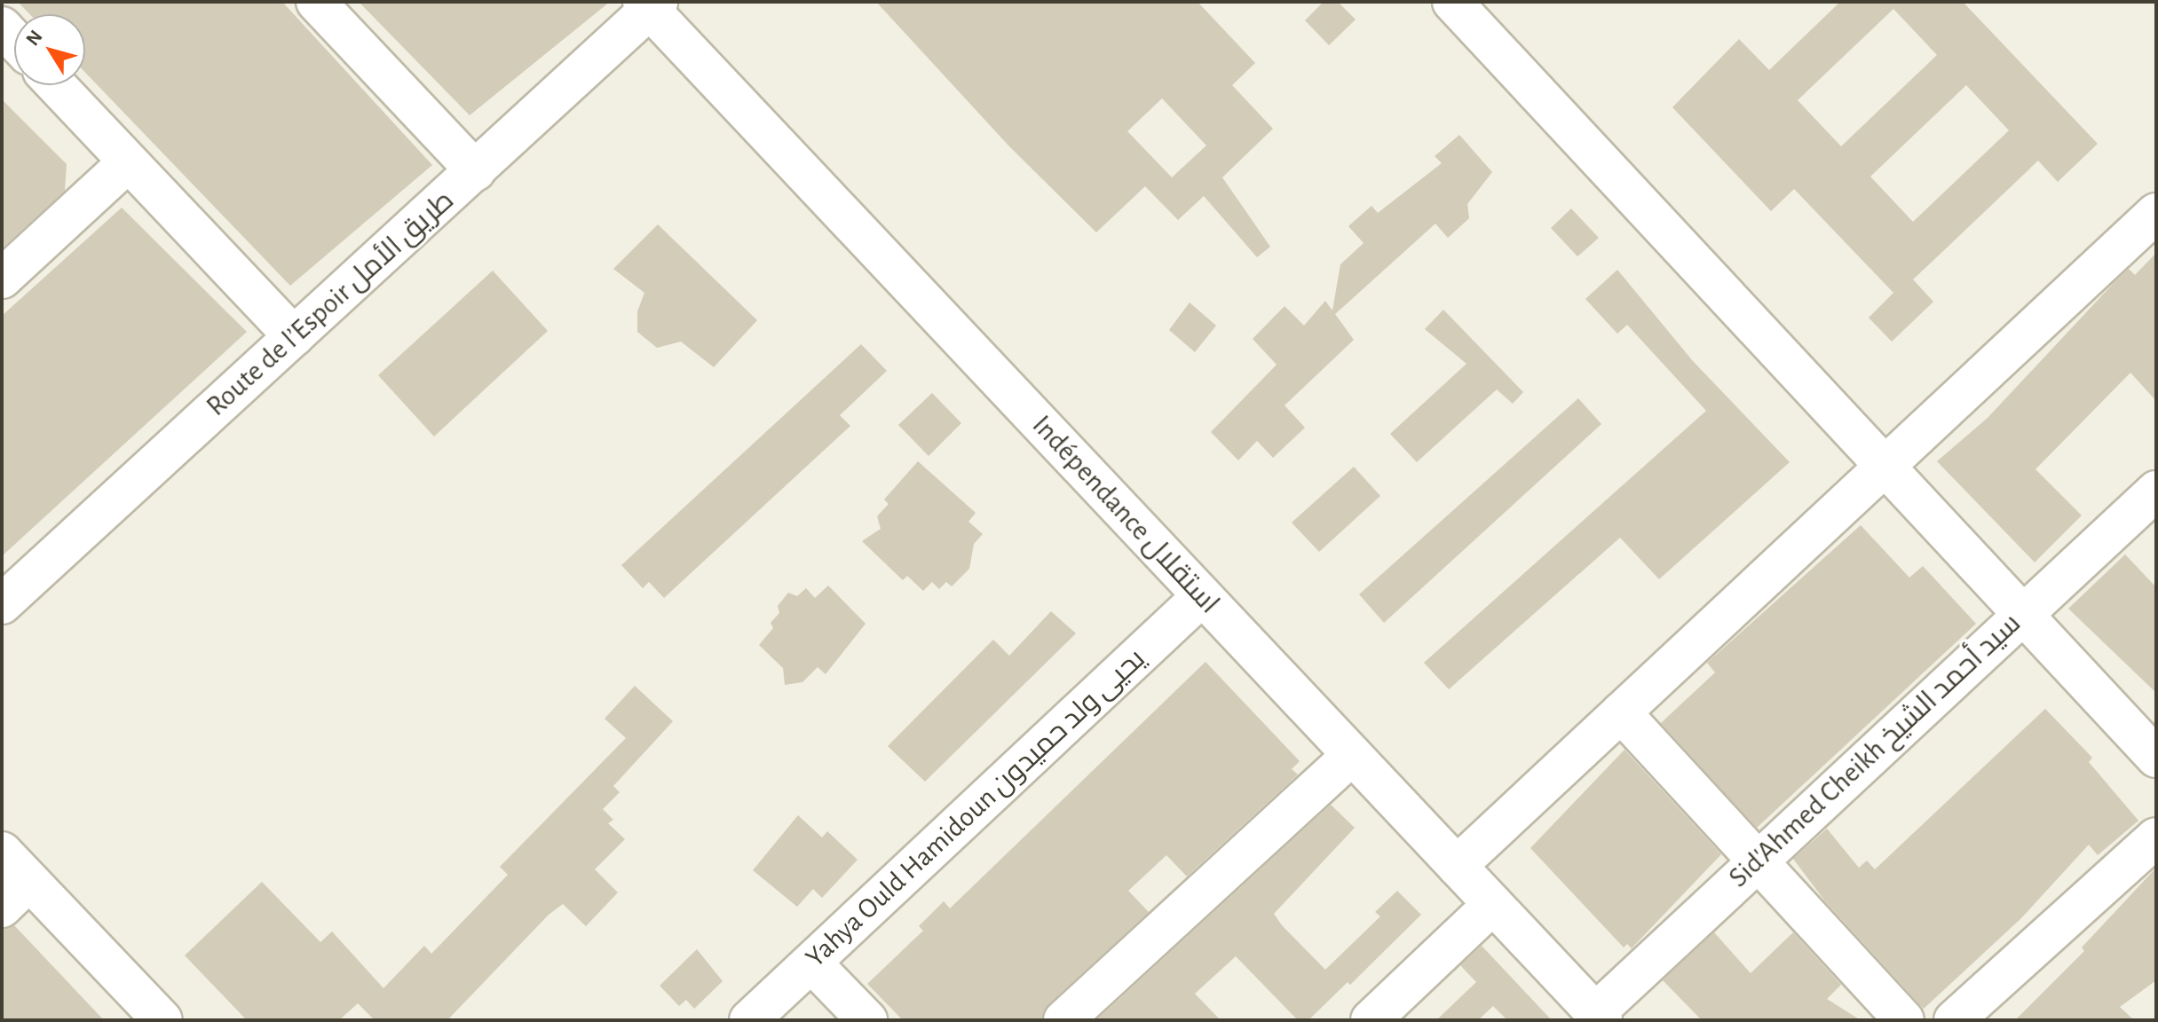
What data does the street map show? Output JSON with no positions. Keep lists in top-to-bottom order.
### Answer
{
  "streets": {
    "street": [
      "Route de l’Espoir طريق الأمل",
      "Indépendance استقلال",
      "Sid'Ahmed Cheikh سيد أحمد الشيخ",
      "Yahya Ould Hamidoun يحيى ولد حميدون"
    ]
  },
  "crossings": [
    ["Route de l’Espoir طريق الأمل", "Indépendance استقلال"],
    ["Indépendance استقلال", "Sid'Ahmed Cheikh سيد أحمد الشيخ"],
    ["Indépendance استقلال", "Yahya Ould Hamidoun يحيى ولد حميدون"]
  ],
  "north": "top left"
}
